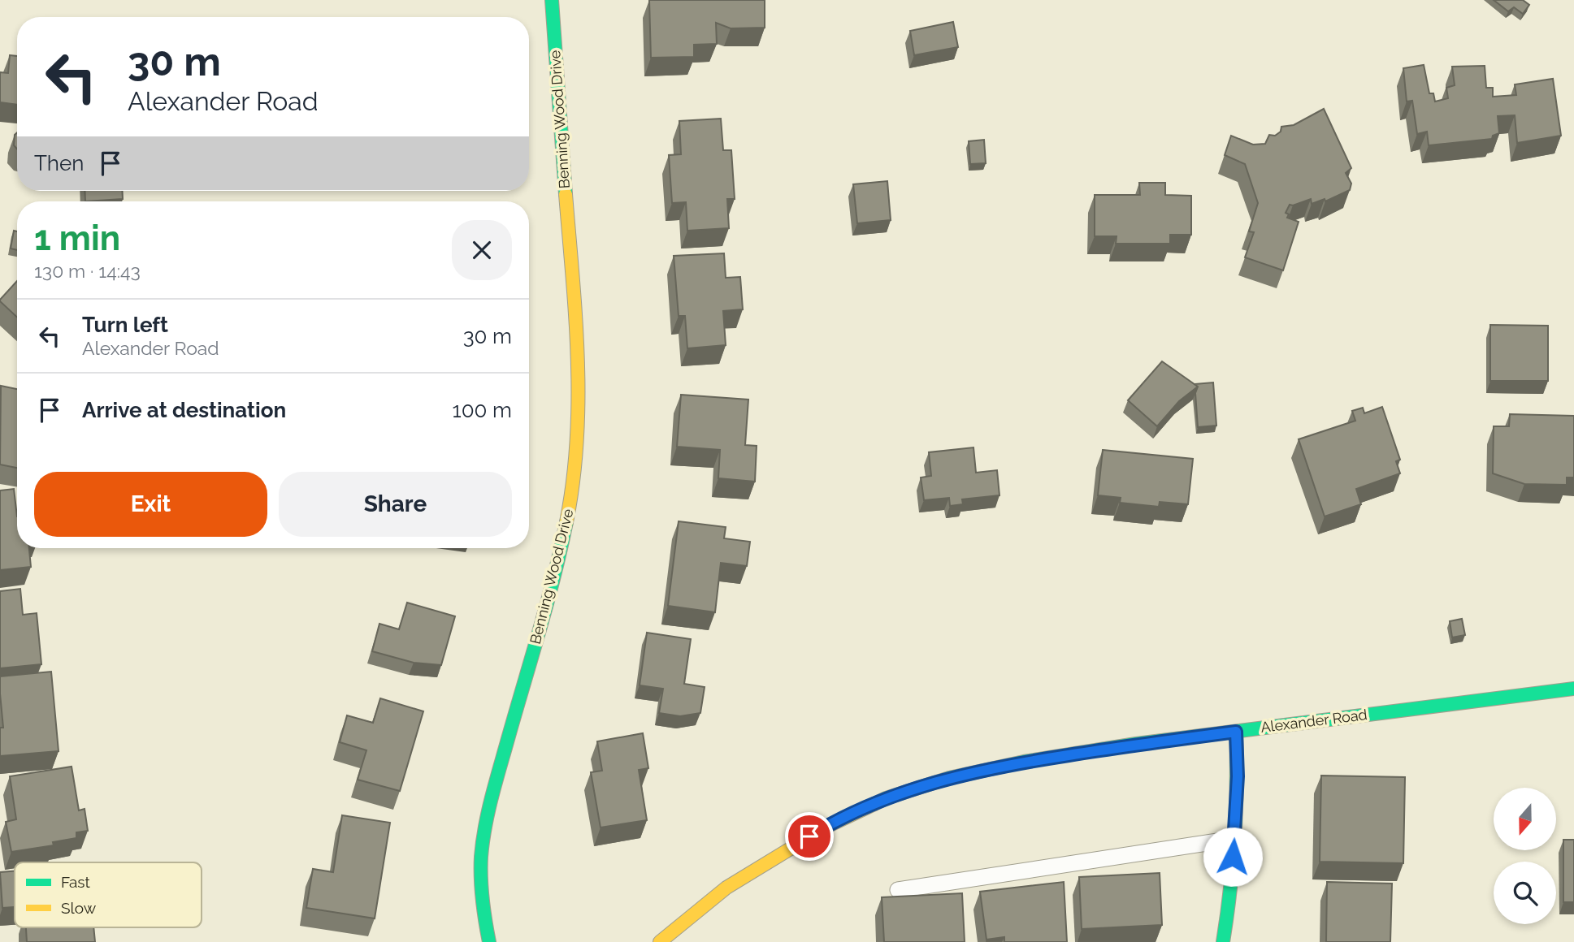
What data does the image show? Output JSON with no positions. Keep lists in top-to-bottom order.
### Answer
{
  "streets": {
    "street": ["Benning Wood Drive", "Alexander Road"]
  },
  "legend": ["Fast", "Slow"],
  "north": "bottom",
  "page": {
    "turn": ["30 m", "Alexander Road"],
    "then": "Then",
    "heading": ["1 min", "130 m · 14:43"],
    "list": [
      {
        "name": "Turn left",
        "note": "Alexander Road",
        "value": "30 m"
      },
      {
        "name": "Arrive at destination",
        "value": "100 m"
      }
    ],
    "buttons": ["Exit", "Share"]
  }
}
